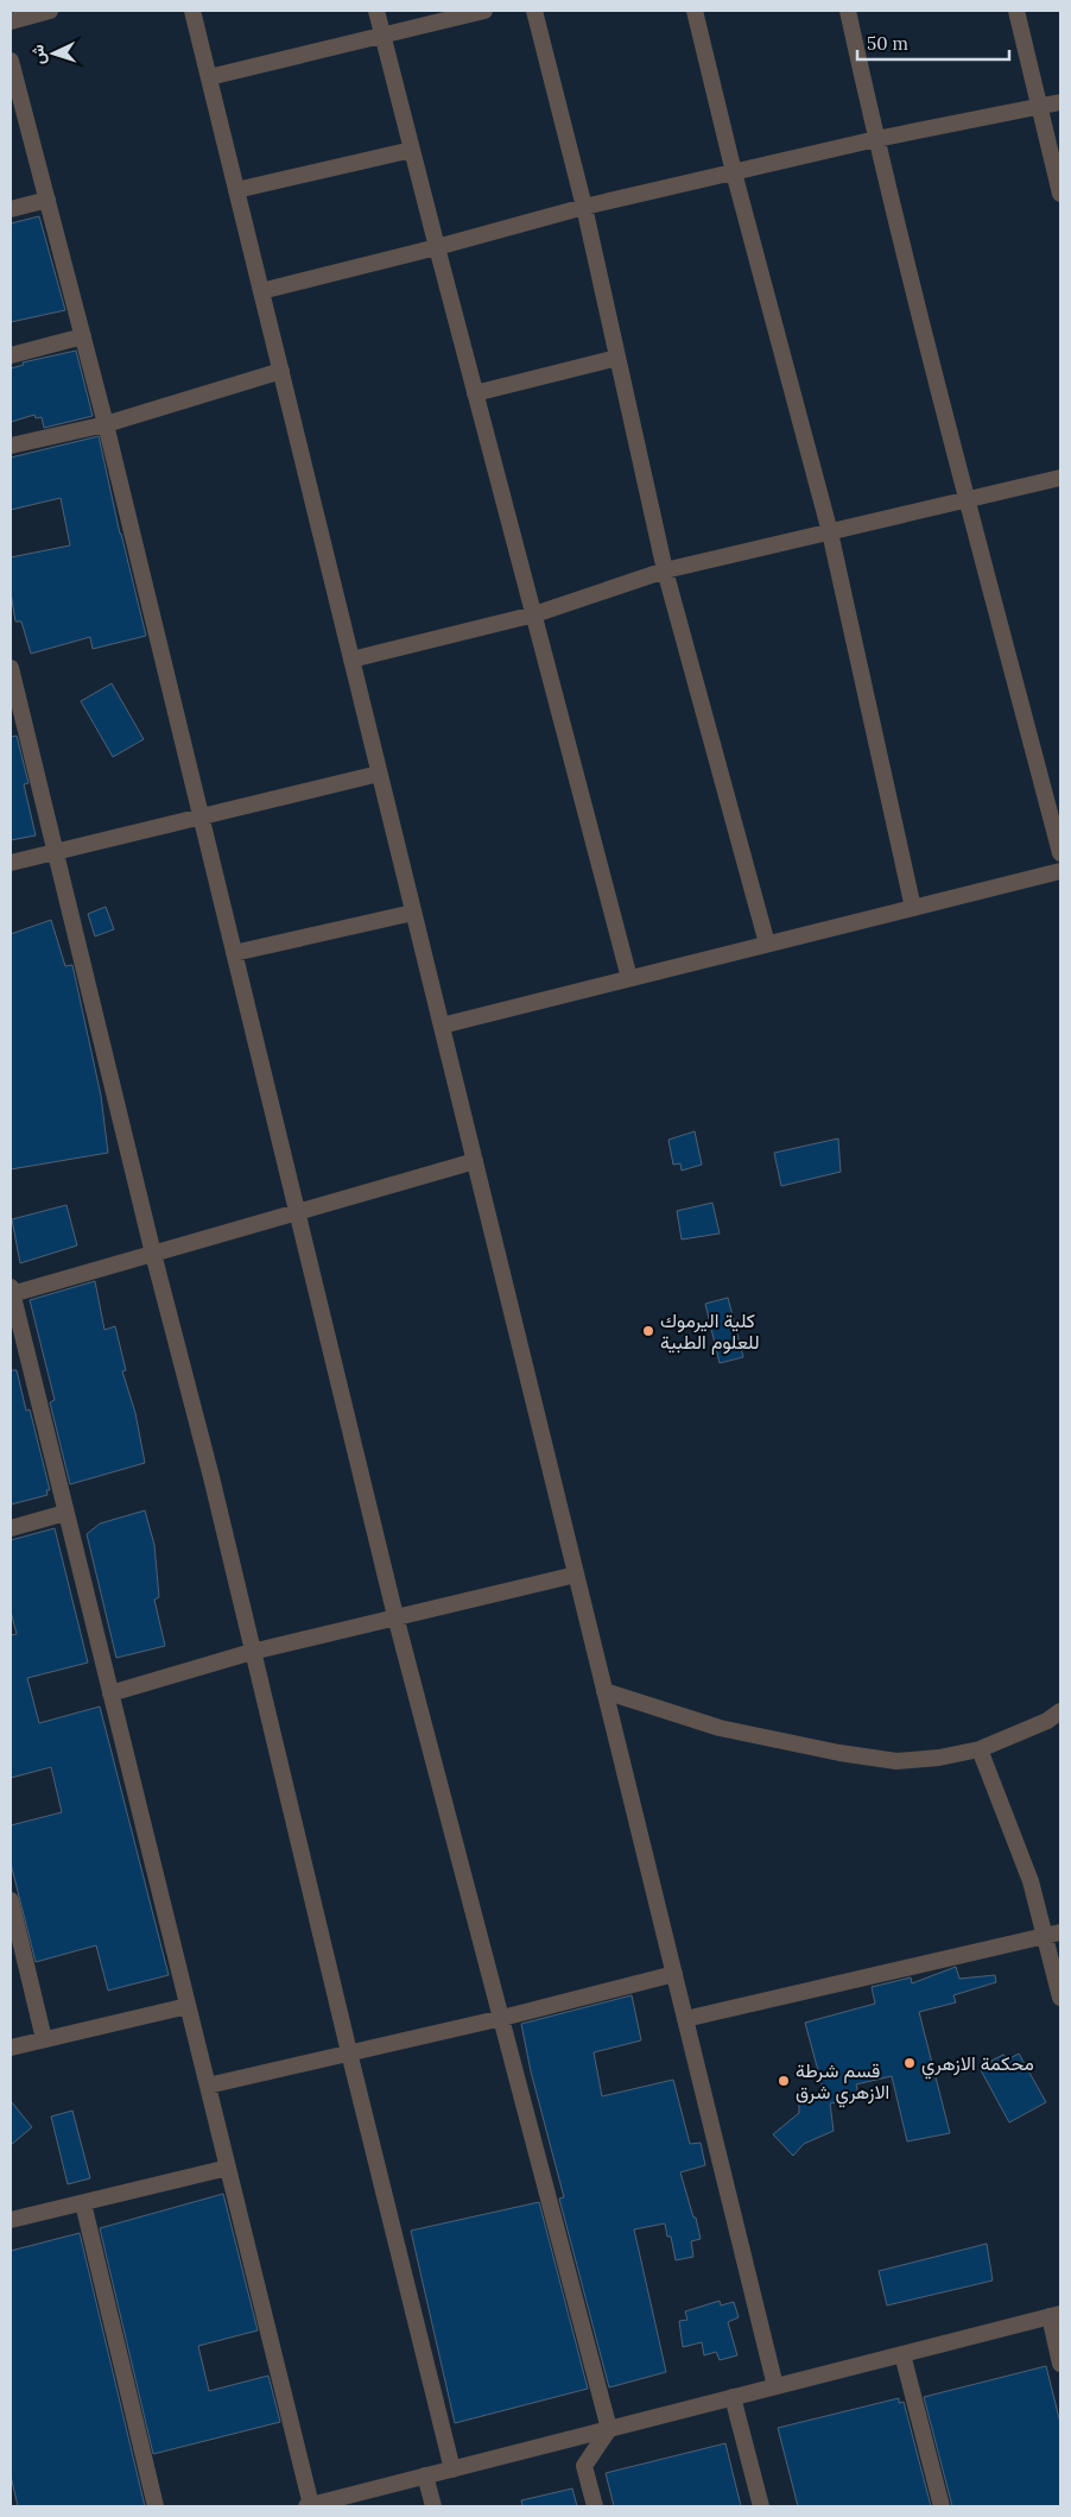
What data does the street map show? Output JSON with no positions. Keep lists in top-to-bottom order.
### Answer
{
  "places": ["كلية اليرموك للعلوم الطبية", "محكمة الازهري", "قسم شرطة الازهري شرق"],
  "scale_bar": "50 m",
  "north": "left"
}
